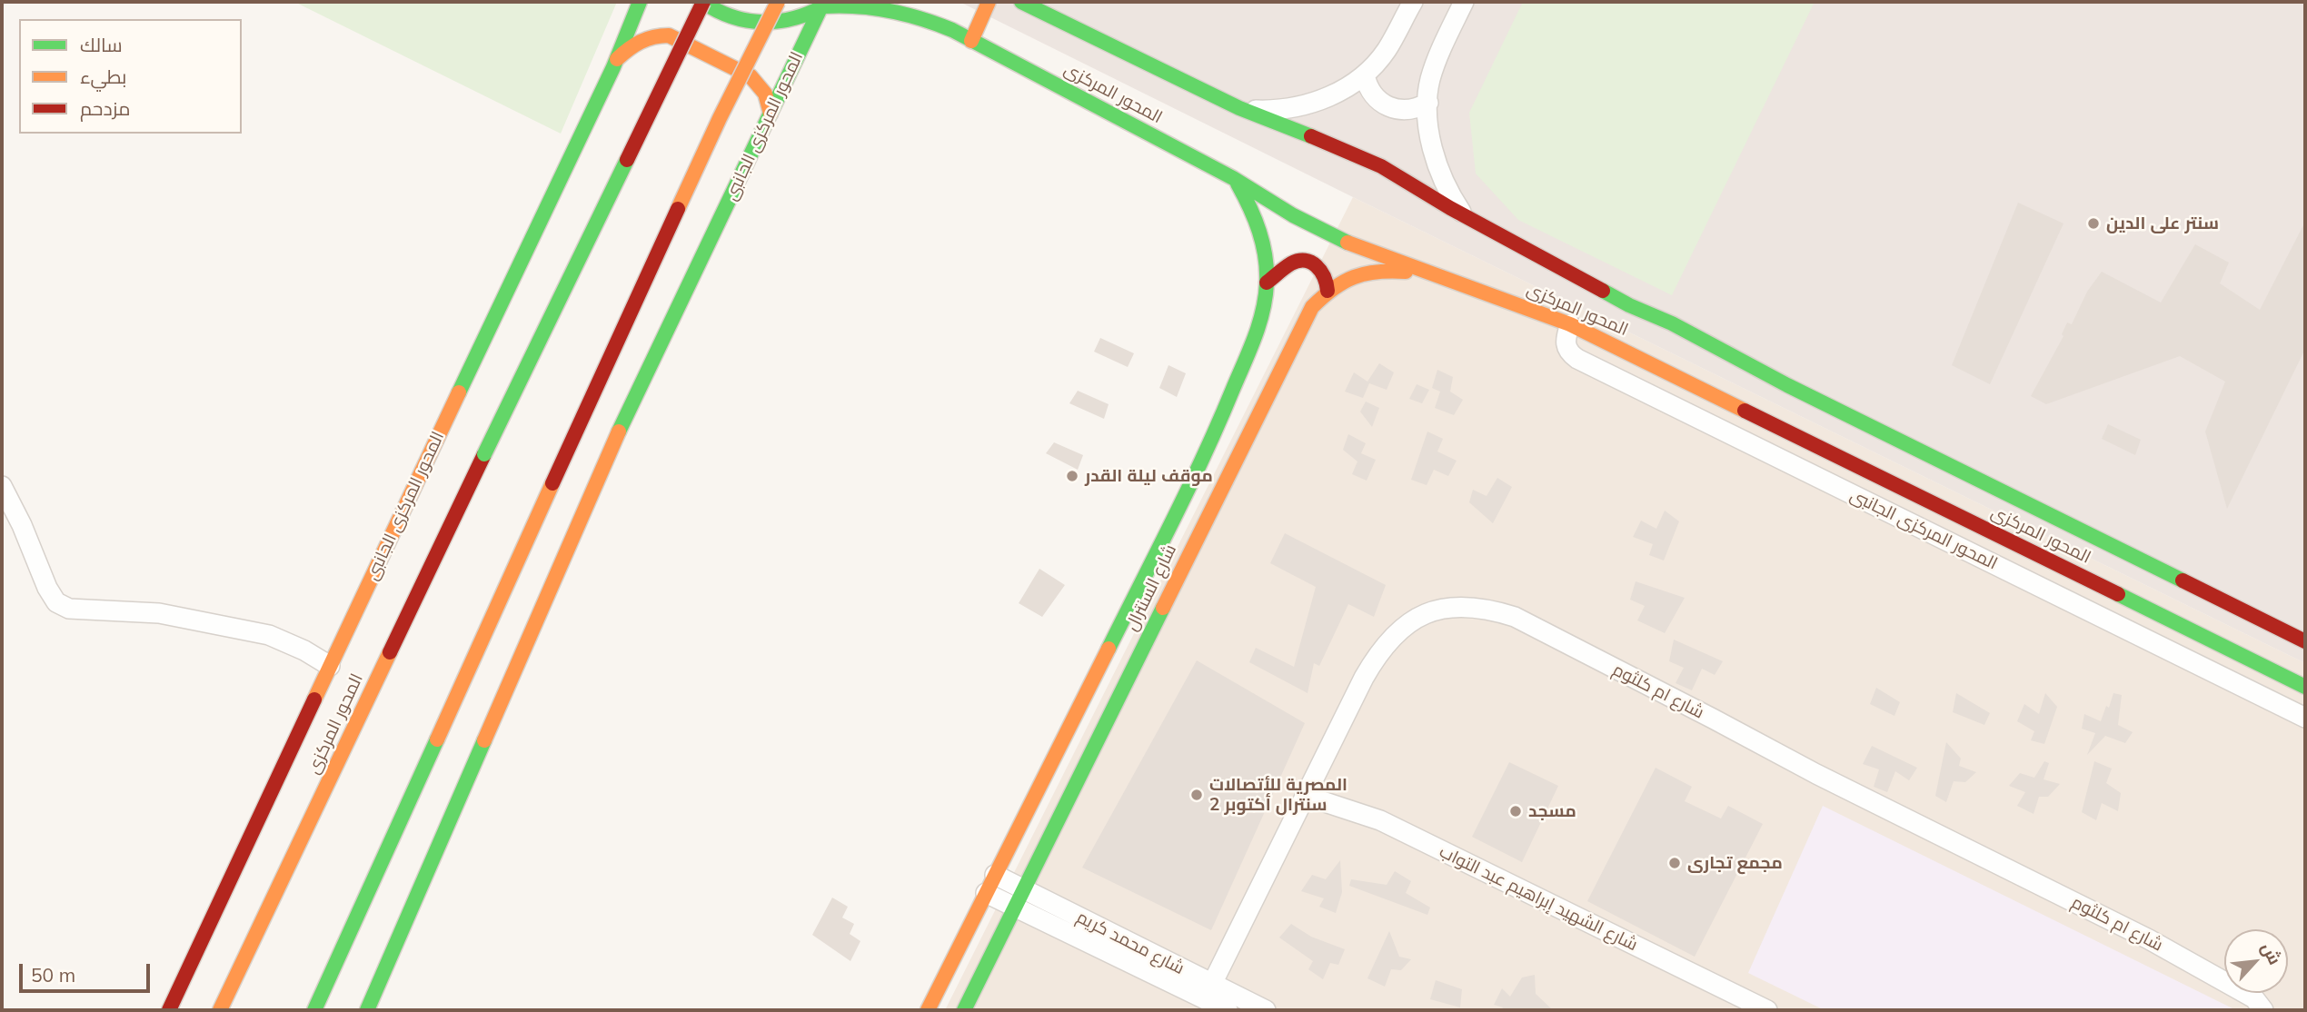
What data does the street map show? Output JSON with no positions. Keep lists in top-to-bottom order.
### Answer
{
  "streets": {
    "main road": ["المحور المركزى", "المحور المركزى الجانبى", "شارع السنترال"],
    "street": ["شارع ام كلثوم", "شارع الشهيد إبراهيم عبد التواب", "شارع محمد كريم"]
  },
  "crossings": [
    ["المحور المركزى", "المحور المركزى الجانبى"],
    ["المحور المركزى", "شارع السنترال"],
    ["شارع السنترال", "شارع محمد كريم"],
    ["شارع ام كلثوم", "شارع الشهيد إبراهيم عبد التواب"],
    ["شارع ام كلثوم", "شارع محمد كريم"]
  ],
  "places": [
    "سنتر على الدين",
    "موقف ليلة القدر",
    "المصرية للأتصالات سنترال أكتوبر 2",
    "مسجد",
    "مجمع تجارى"
  ],
  "legend": ["سالك", "بطيء", "مزدحم"],
  "scale_bar": "50 m",
  "north": "top right"
}
